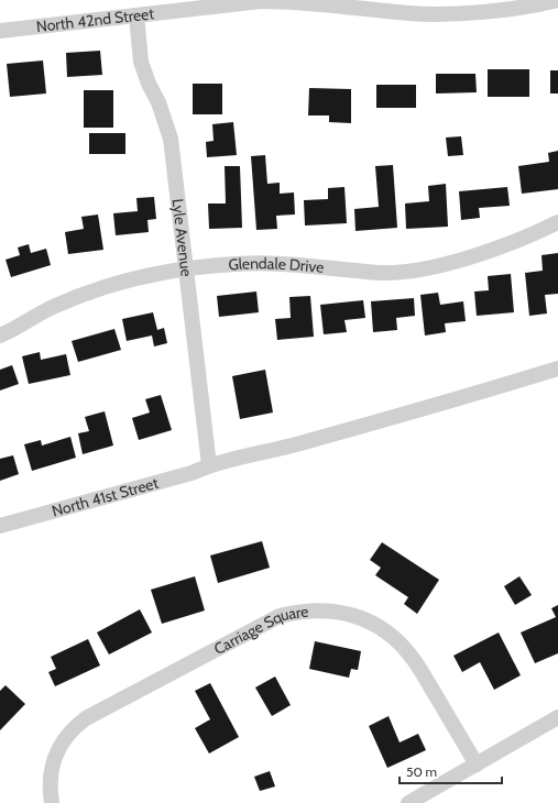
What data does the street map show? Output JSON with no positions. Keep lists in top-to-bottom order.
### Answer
{
  "streets": {
    "street": [
      "North 42nd Street",
      "Lyle Avenue",
      "Glendale Drive",
      "North 41st Street",
      "Carriage Square"
    ]
  },
  "crossings": [
    ["North 42nd Street", "Lyle Avenue"],
    ["Lyle Avenue", "Glendale Drive"],
    ["Lyle Avenue", "North 41st Street"]
  ],
  "scale_bar": "50 m"
}
